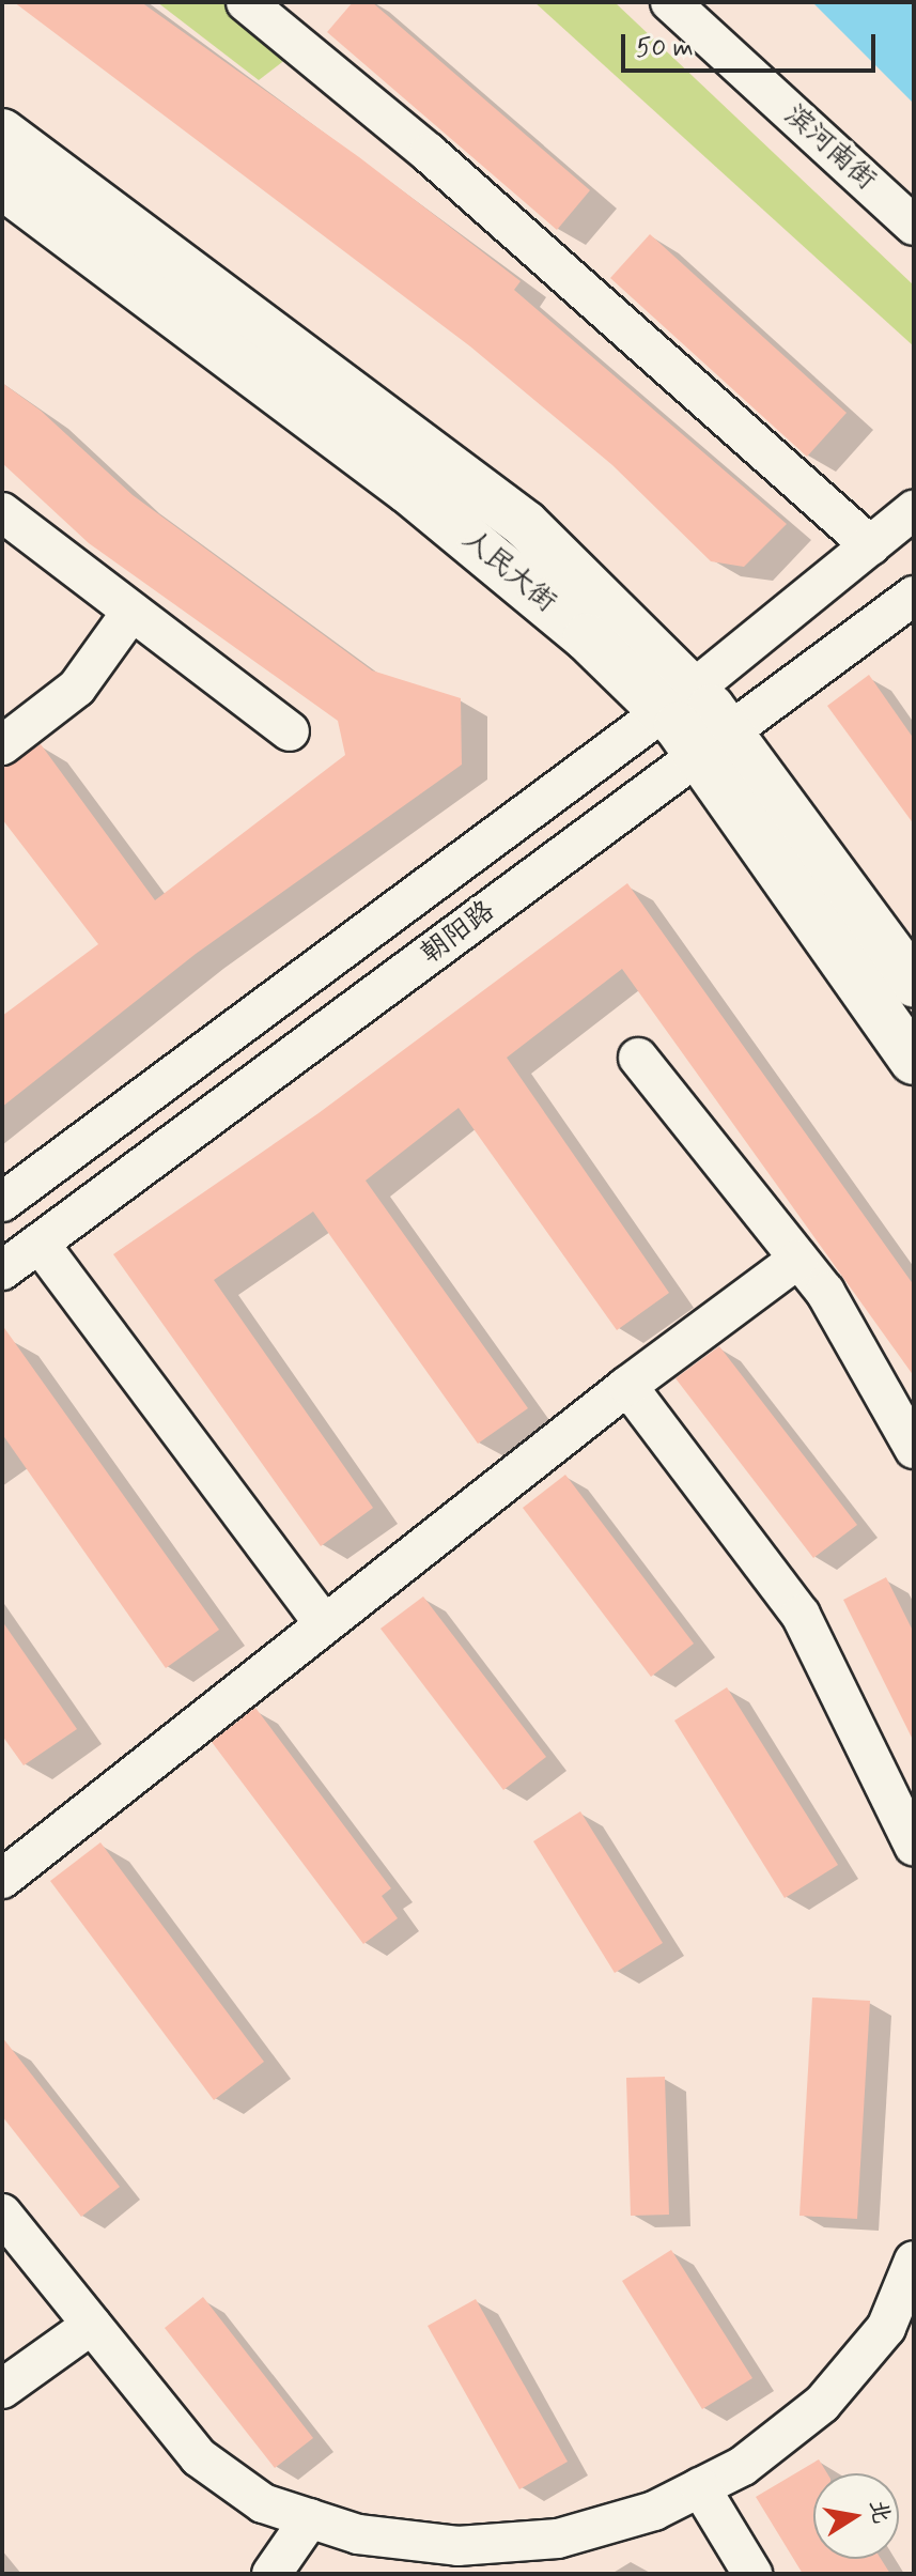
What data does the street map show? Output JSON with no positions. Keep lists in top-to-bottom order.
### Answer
{
  "streets": {
    "street": ["滨河南街", "人民大街", "朝阳路"]
  },
  "crossings": [
    ["人民大街", "朝阳路"]
  ],
  "scale_bar": "50 m",
  "north": "right"
}
